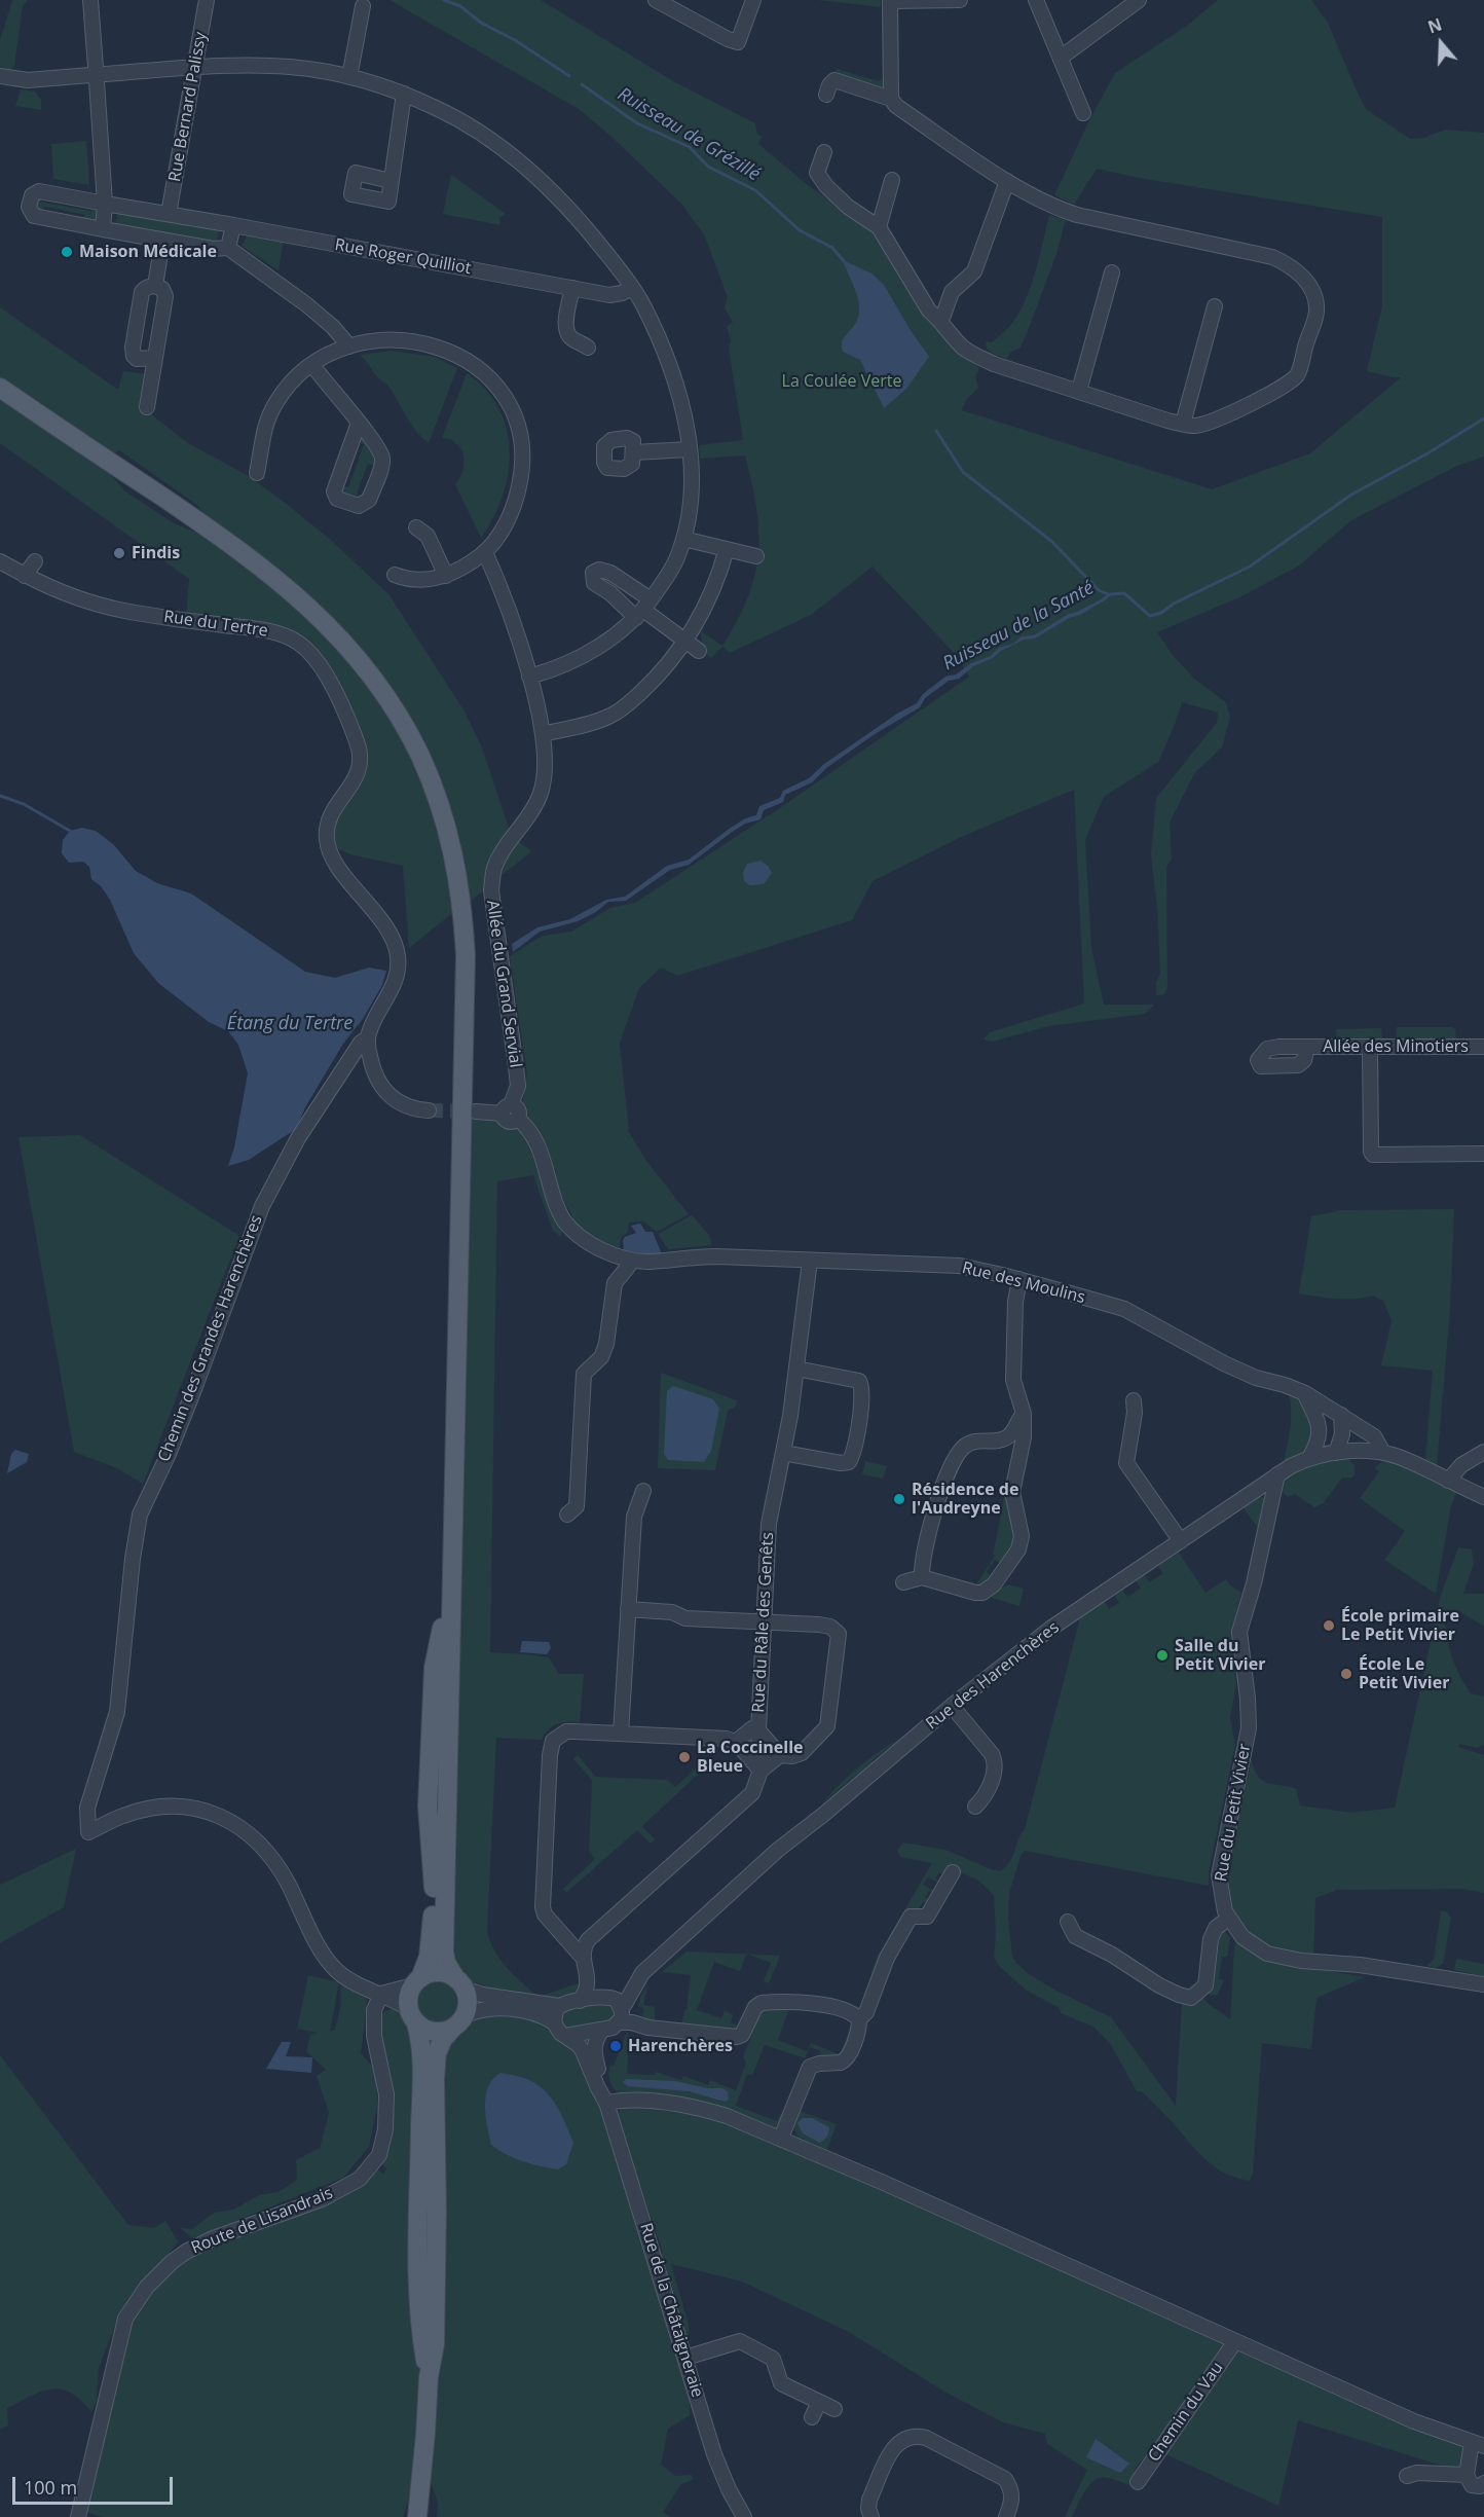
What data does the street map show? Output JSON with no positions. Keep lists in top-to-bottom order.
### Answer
{
  "streets": {
    "street": [
      "Rue Bernard Palissy",
      "Rue Roger Quilliot",
      "Rue du Tertre",
      "Allée du Grand Servial",
      "Allée des Minotiers",
      "Rue des Moulins",
      "Chemin des Grandes Harenchères",
      "Rue du Râle des Genêts",
      "Rue des Harenchères",
      "Rue du Petit Vivier",
      "Route de Lisandrais",
      "Rue de la Châtaigneraie",
      "Chemin du Vau"
    ]
  },
  "crossings": [
    ["Rue Bernard Palissy", "Rue Roger Quilliot"],
    ["Rue du Tertre", "Chemin des Grandes Harenchères"],
    ["Allée du Grand Servial", "Rue des Moulins"],
    ["Rue des Moulins", "Rue du Râle des Genêts"],
    ["Chemin des Grandes Harenchères", "Route de Lisandrais"],
    ["Rue des Harenchères", "Rue du Petit Vivier"]
  ],
  "water": ["Ruisseau de Grézillé", "Ruisseau de la Santé", "Étang du Tertre"],
  "parks": ["La Coulée Verte"],
  "places": [
    "Maison Médicale",
    "Findis",
    "Résidence de l'Audreyne",
    "École primaire Le Petit Vivier",
    "Salle du Petit Vivier",
    "École Le Petit Vivier",
    "La Coccinelle Bleue",
    "Harenchères"
  ],
  "scale_bar": "100 m",
  "north": "top"
}
